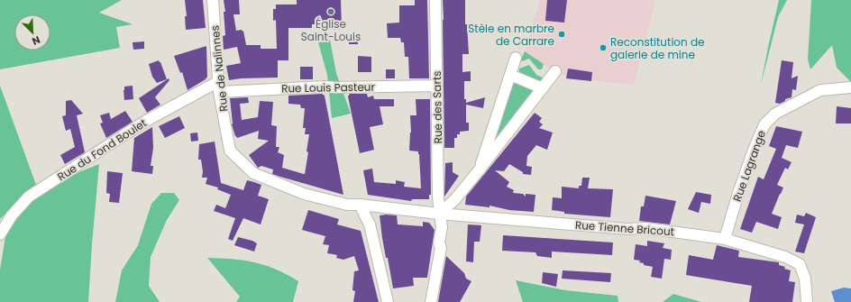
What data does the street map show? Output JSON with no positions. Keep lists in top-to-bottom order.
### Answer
{
  "streets": {
    "street": [
      "Rue de Nalinnes",
      "Rue Louis Pasteur",
      "Rue des Sarts",
      "Rue du Fond Boulet",
      "Rue Lagrange",
      "Rue Tienne Bricout"
    ]
  },
  "crossings": [
    ["Rue de Nalinnes", "Rue Louis Pasteur"],
    ["Rue de Nalinnes", "Rue des Sarts"],
    ["Rue de Nalinnes", "Rue du Fond Boulet"],
    ["Rue de Nalinnes", "Rue Tienne Bricout"],
    ["Rue Louis Pasteur", "Rue des Sarts"],
    ["Rue Louis Pasteur", "Rue du Fond Boulet"],
    ["Rue des Sarts", "Rue Tienne Bricout"],
    ["Rue Lagrange", "Rue Tienne Bricout"]
  ],
  "places": ["Église Saint-Louis", "Stèle en marbre de Carrare", "Reconstitution de galerie de mine"],
  "north": "bottom right"
}
